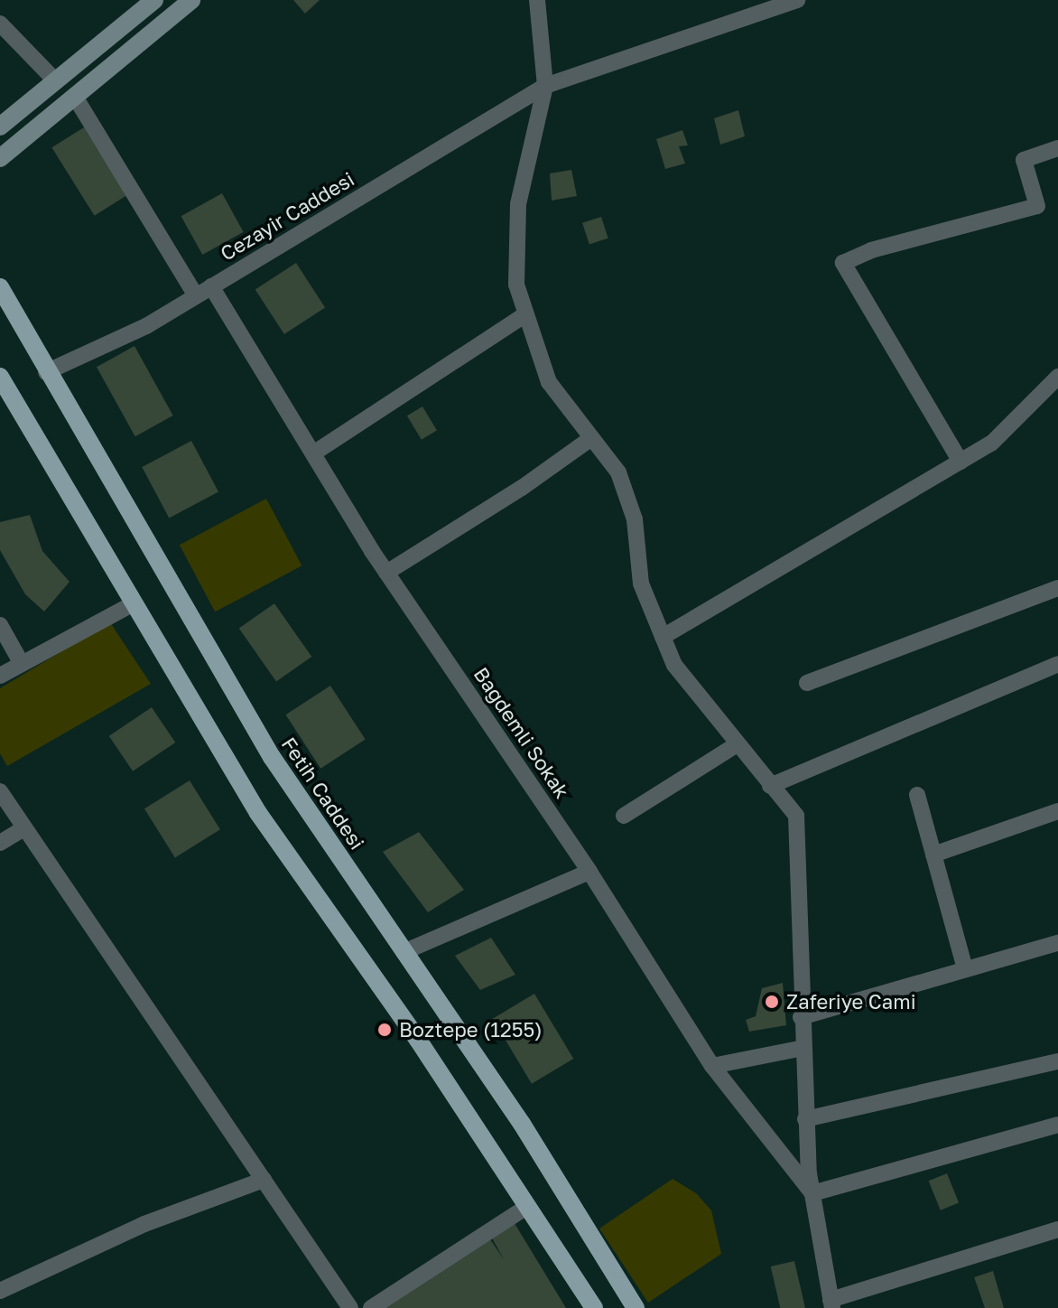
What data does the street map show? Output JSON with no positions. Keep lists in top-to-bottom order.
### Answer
{
  "streets": {
    "main road": ["Fetih Caddesi"],
    "street": ["Cezayir Caddesi", "Bağdemli Sokak"]
  },
  "crossings": [
    ["Cezayir Caddesi", "Bağdemli Sokak"],
    ["Cezayir Caddesi", "Fetih Caddesi"]
  ],
  "places": ["Zaferiye Cami", "Boztepe (1255)"]
}
